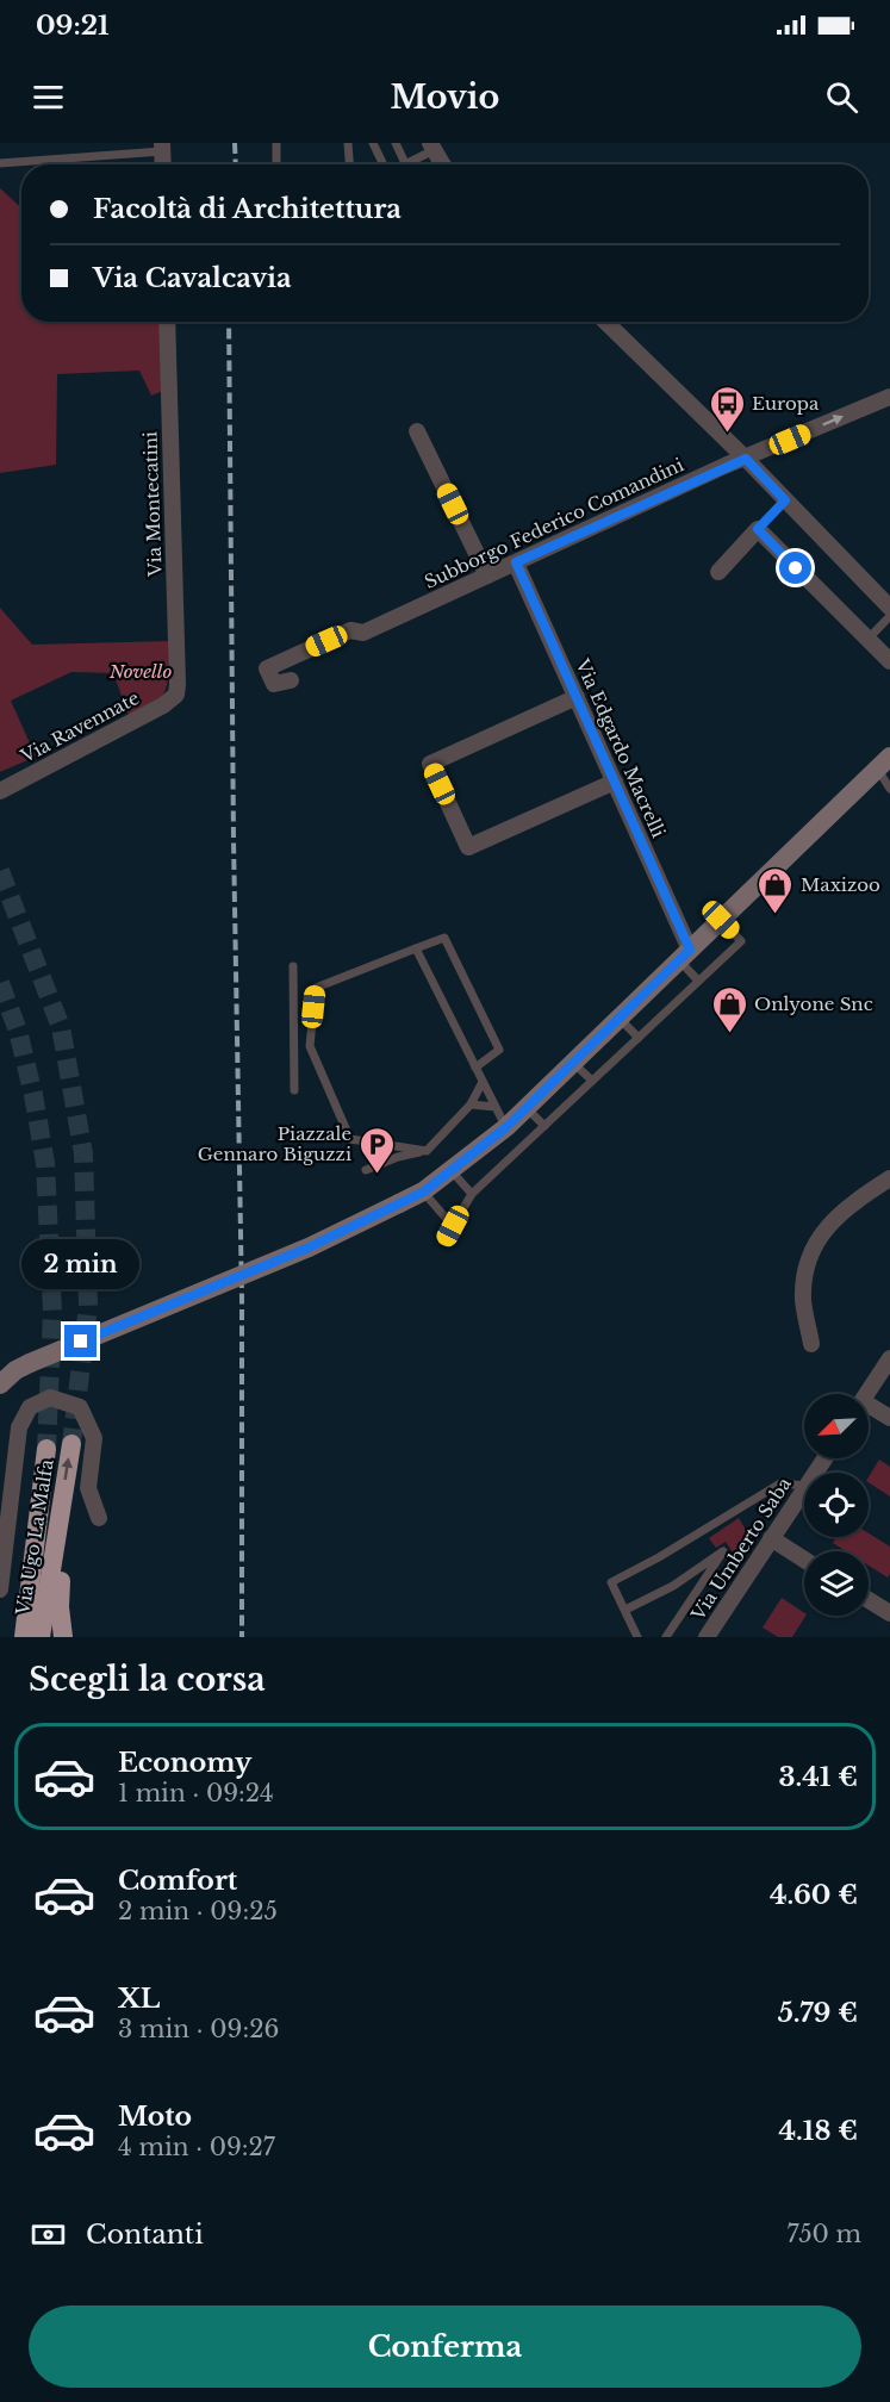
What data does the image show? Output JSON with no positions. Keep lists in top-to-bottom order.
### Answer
{
  "streets": {
    "highway": ["Via Ugo La Malfa"],
    "street": [
      "Via Montecatini",
      "Subborgo Federico Comandini",
      "Via Ravennate",
      "Via Edgardo Macrelli",
      "Via Umberto Saba"
    ]
  },
  "crossings": [
    ["Via Montecatini", "Via Ravennate"],
    ["Subborgo Federico Comandini", "Via Edgardo Macrelli"]
  ],
  "parks": ["Novello"],
  "places": {
    "bus stop": ["Europa"],
    "shop": ["Maxizoo", "Onlyone Snc"],
    "parking": ["Piazzale Gennaro Biguzzi"]
  },
  "north": "bottom left",
  "page": {
    "status": "09:21",
    "header": "Movio",
    "banner": ["Facoltà di Architettura", "Via Cavalcavia"],
    "bubble": "2 min",
    "heading": "Scegli la corsa",
    "list": [
      {
        "name": "Economy",
        "note": "1 min · 09:24",
        "value": "3.41 €"
      },
      {
        "name": "Comfort",
        "note": "2 min · 09:25",
        "value": "4.60 €"
      },
      {
        "name": "XL",
        "note": "3 min · 09:26",
        "value": "5.79 €"
      },
      {
        "name": "Moto",
        "note": "4 min · 09:27",
        "value": "4.18 €"
      }
    ],
    "pay": ["Contanti", "750 m"],
    "buttons": "Conferma"
  }
}
